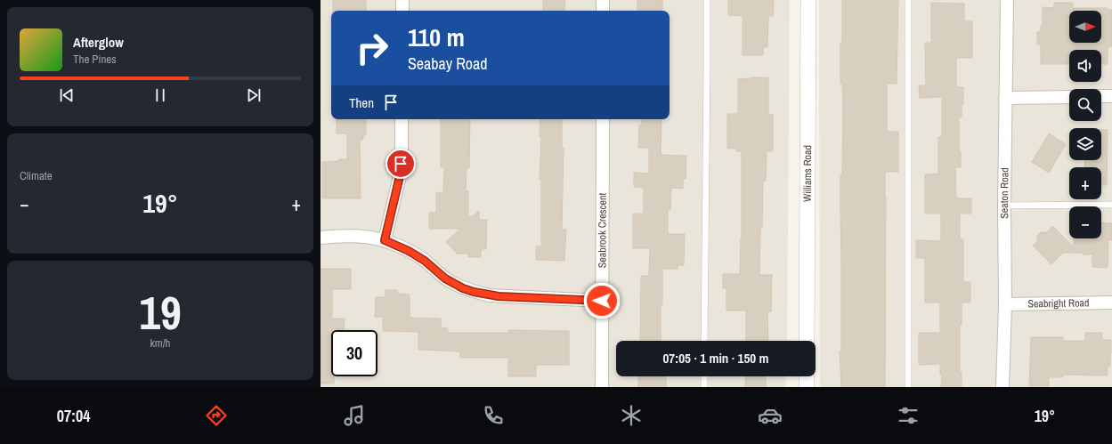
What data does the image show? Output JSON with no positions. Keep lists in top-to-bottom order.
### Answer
{
  "streets": {
    "street": [
      "Williams Road",
      "Seaton Road",
      "Seabrook Crescent",
      "Seabright Road"
    ]
  },
  "crossings": [
    ["Seaton Road", "Seabright Road"]
  ],
  "north": "right",
  "page": {
    "map_buttons": ["+", "−"],
    "turn": ["110 m", "Seabay Road"],
    "song": ["Afterglow", "The Pines"],
    "then": "Then",
    "tile": [
      "Climate",
      ["19", "km/h"]
    ],
    "heat": ["−", "19°", "+"],
    "limit": "30",
    "trip": "07:05 · 1 min · 150 m",
    "tabs": ["07:04", "19°"]
  }
}
